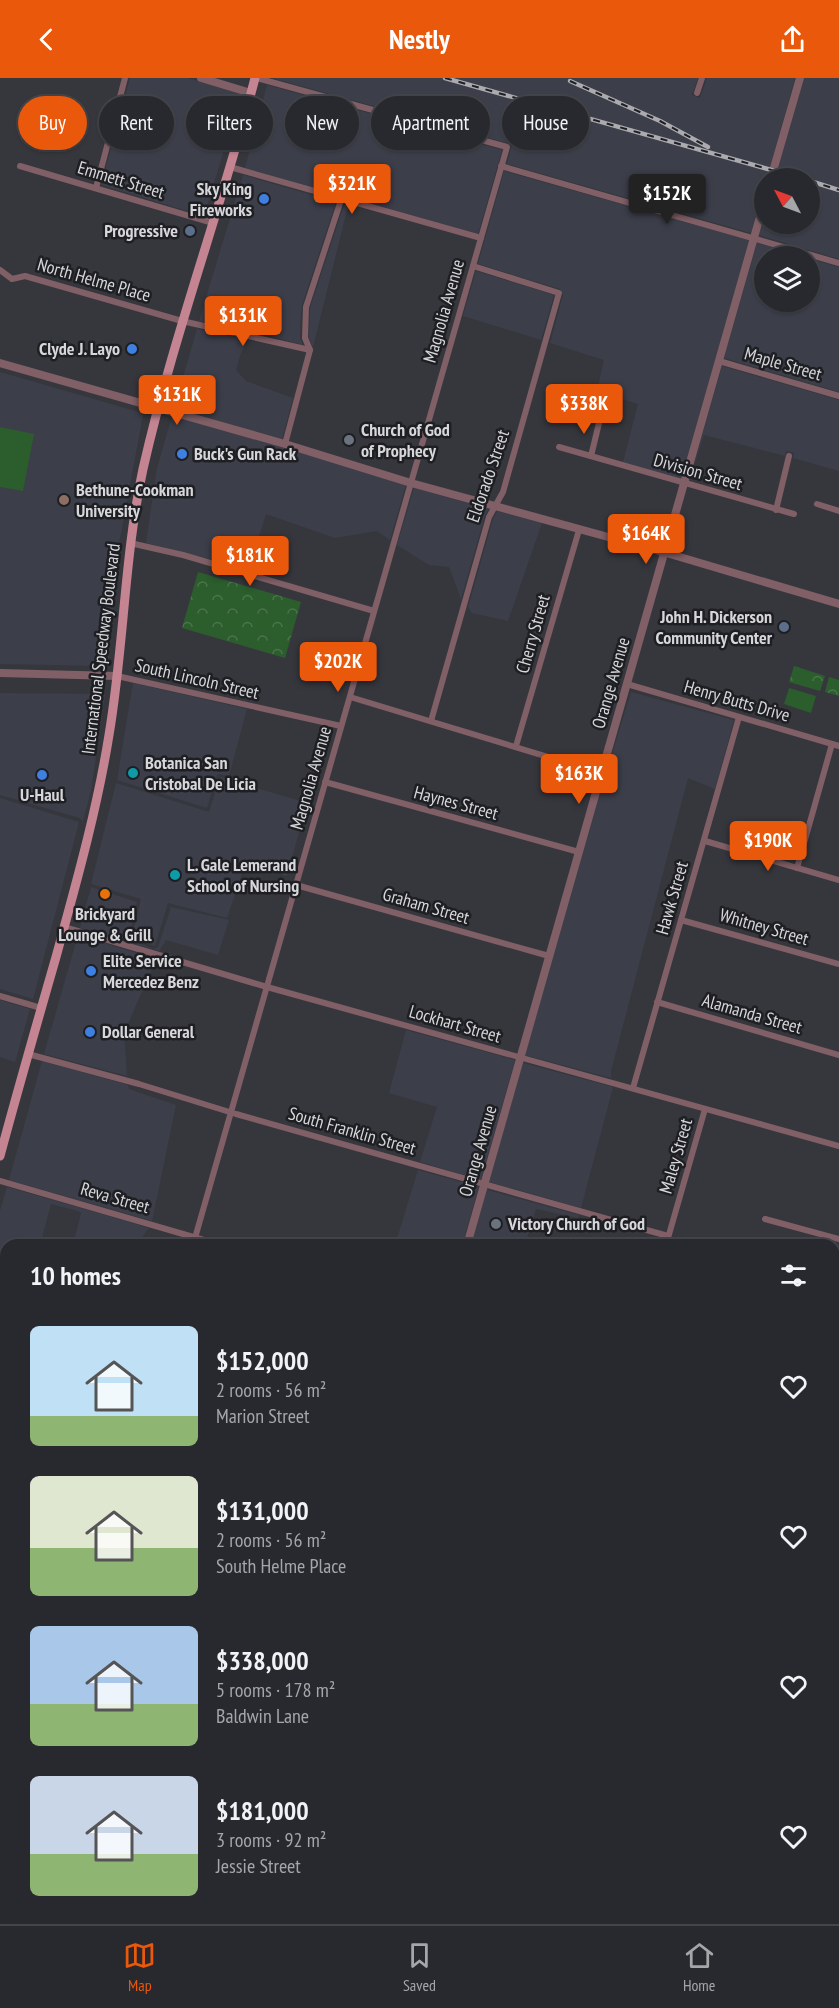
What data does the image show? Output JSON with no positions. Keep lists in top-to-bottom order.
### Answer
{
  "streets": {
    "main road": ["International Speedway Boulevard"],
    "street": [
      "Emmett Street",
      "North Helme Place",
      "Magnolia Avenue",
      "Maple Street",
      "Division Street",
      "Eldorado Street",
      "Cherry Street",
      "South Lincoln Street",
      "Orange Avenue",
      "Henry Butts Drive",
      "Haynes Street",
      "Hawk Street",
      "Graham Street",
      "Whitney Street",
      "Alamanda Street",
      "Lockhart Street",
      "South Franklin Street",
      "Maley Street",
      "Reva Street"
    ]
  },
  "crossings": [
    ["Emmett Street", "International Speedway Boulevard"],
    ["North Helme Place", "International Speedway Boulevard"],
    ["Magnolia Avenue", "Eldorado Street"],
    ["Magnolia Avenue", "International Speedway Boulevard"],
    ["Magnolia Avenue", "South Lincoln Street"],
    ["Magnolia Avenue", "Haynes Street"],
    ["Magnolia Avenue", "Graham Street"],
    ["Magnolia Avenue", "Lockhart Street"],
    ["Magnolia Avenue", "South Franklin Street"],
    ["Maple Street", "Orange Avenue"],
    ["Division Street", "Orange Avenue"],
    ["International Speedway Boulevard", "South Lincoln Street"],
    ["International Speedway Boulevard", "Lockhart Street"],
    ["International Speedway Boulevard", "South Franklin Street"],
    ["Orange Avenue", "Henry Butts Drive"],
    ["Orange Avenue", "Haynes Street"],
    ["Orange Avenue", "Graham Street"],
    ["Orange Avenue", "Lockhart Street"],
    ["Orange Avenue", "South Franklin Street"],
    ["Henry Butts Drive", "Hawk Street"],
    ["Hawk Street", "Whitney Street"],
    ["Hawk Street", "Alamanda Street"],
    ["Hawk Street", "Lockhart Street"],
    ["Lockhart Street", "Maley Street"],
    ["South Franklin Street", "Maley Street"]
  ],
  "places": [
    "Sky King Fireworks",
    "Progressive",
    "Clyde J. Layo",
    "Church of God of Prophecy",
    "Buck's Gun Rack",
    "Bethune-Cookman University",
    "John H. Dickerson Community Center",
    "Botanica San Cristobal De Licia",
    "U-Haul",
    "L. Gale Lemerand School of Nursing",
    "Brickyard Lounge & Grill",
    "Elite Service Mercedez Benz",
    "Dollar General",
    "Victory Church of God"
  ],
  "north": "top left",
  "page": {
    "header": "Nestly",
    "chip": [
      "Buy",
      "Rent",
      "Filters",
      "New",
      "Apartment",
      "House"
    ],
    "price": [
      "$321K",
      "$152K",
      "$131K",
      "$131K",
      "$338K",
      "$164K",
      "$181K",
      "$202K",
      "$163K",
      "$190K"
    ],
    "heading": "10 homes",
    "list": [
      {
        "name": "$152,000",
        "note": "2 rooms · 56 m² · Marion Street"
      },
      {
        "name": "$131,000",
        "note": "2 rooms · 56 m² · South Helme Place"
      },
      {
        "name": "$338,000",
        "note": "5 rooms · 178 m² · Baldwin Lane"
      },
      {
        "name": "$181,000",
        "note": "3 rooms · 92 m² · Jessie Street"
      }
    ],
    "tabs": ["Map", "Saved", "Home"]
  }
}
